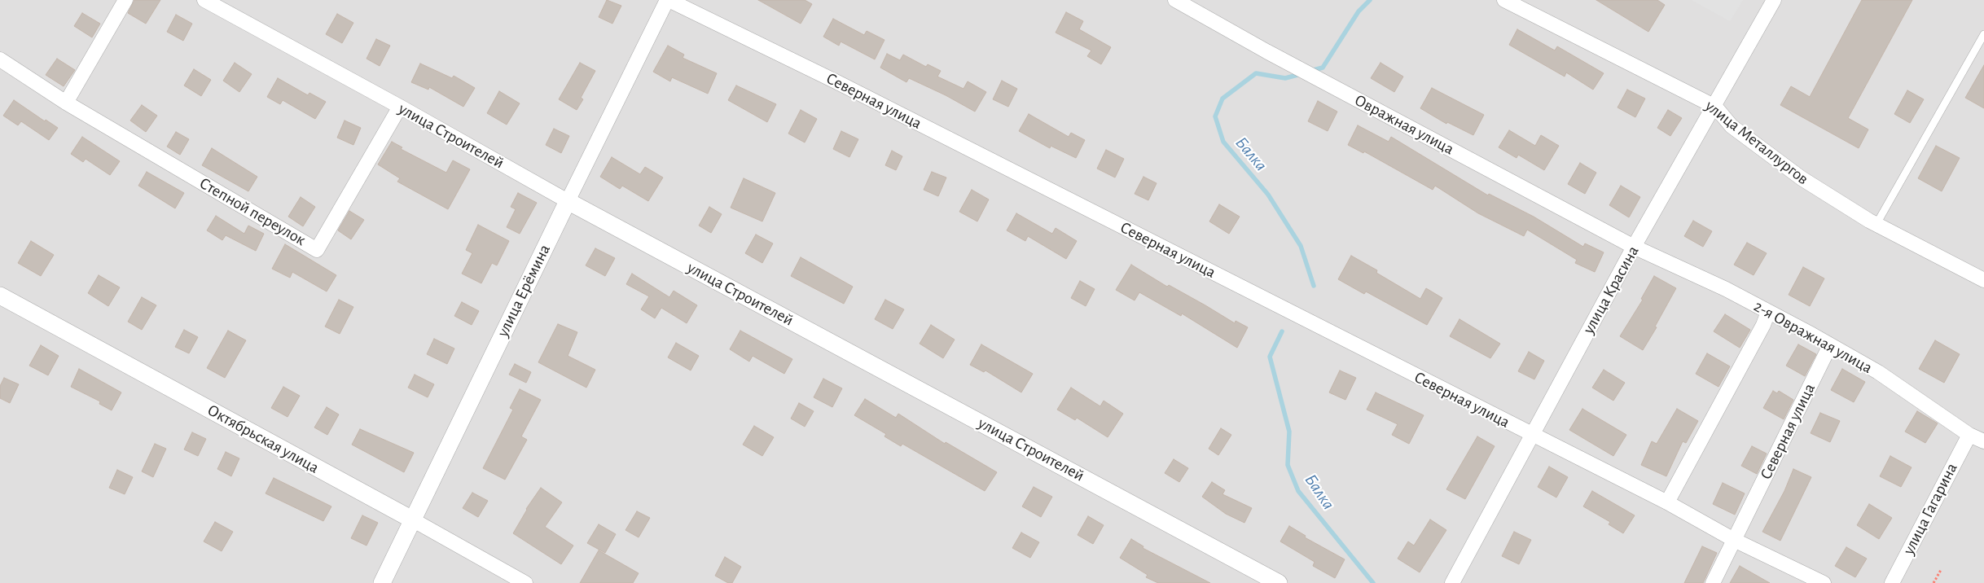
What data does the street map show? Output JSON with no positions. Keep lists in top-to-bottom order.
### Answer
{
  "streets": {
    "street": [
      "Северная улица",
      "Овражная улица",
      "улица Строителей",
      "улица Металлургов",
      "Степной переулок",
      "улица Красина",
      "улица Ерёмина",
      "2-я Овражная улица",
      "Октябрьская улица",
      "улица Гагарина"
    ]
  },
  "crossings": [
    ["Северная улица", "улица Красина"],
    ["Северная улица", "улица Ерёмина"],
    ["Северная улица", "2-я Овражная улица"],
    ["Овражная улица", "улица Красина"],
    ["Овражная улица", "2-я Овражная улица"],
    ["улица Строителей", "Степной переулок"],
    ["улица Строителей", "улица Ерёмина"],
    ["улица Металлургов", "улица Красина"],
    ["улица Красина", "2-я Овражная улица"],
    ["улица Ерёмина", "Октябрьская улица"],
    ["2-я Овражная улица", "улица Гагарина"]
  ],
  "water": ["Балка"]
}
